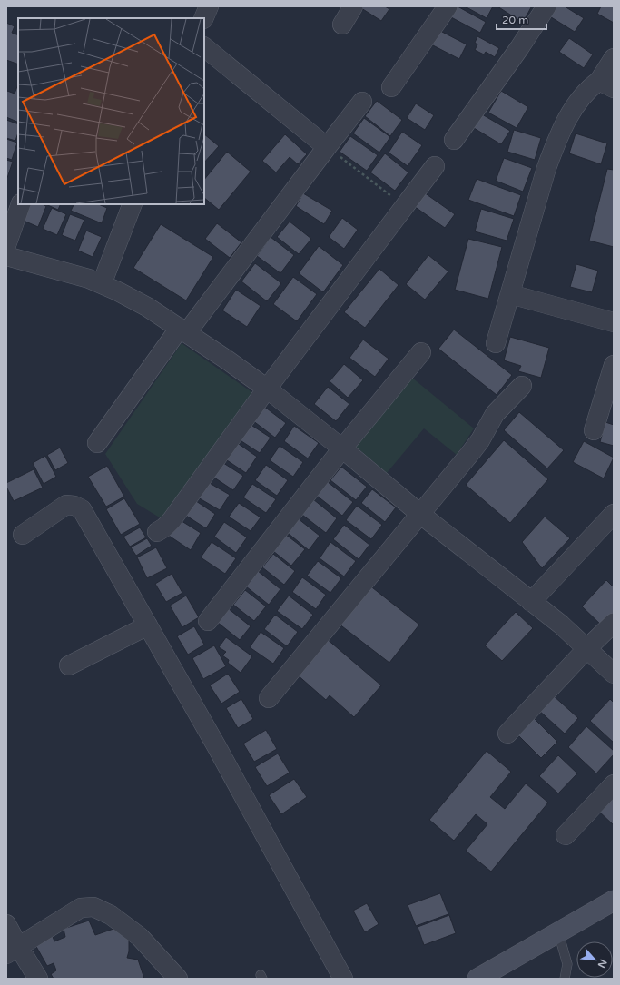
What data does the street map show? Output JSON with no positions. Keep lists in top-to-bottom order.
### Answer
{
  "scale_bar": "20 m",
  "north": "bottom right"
}
